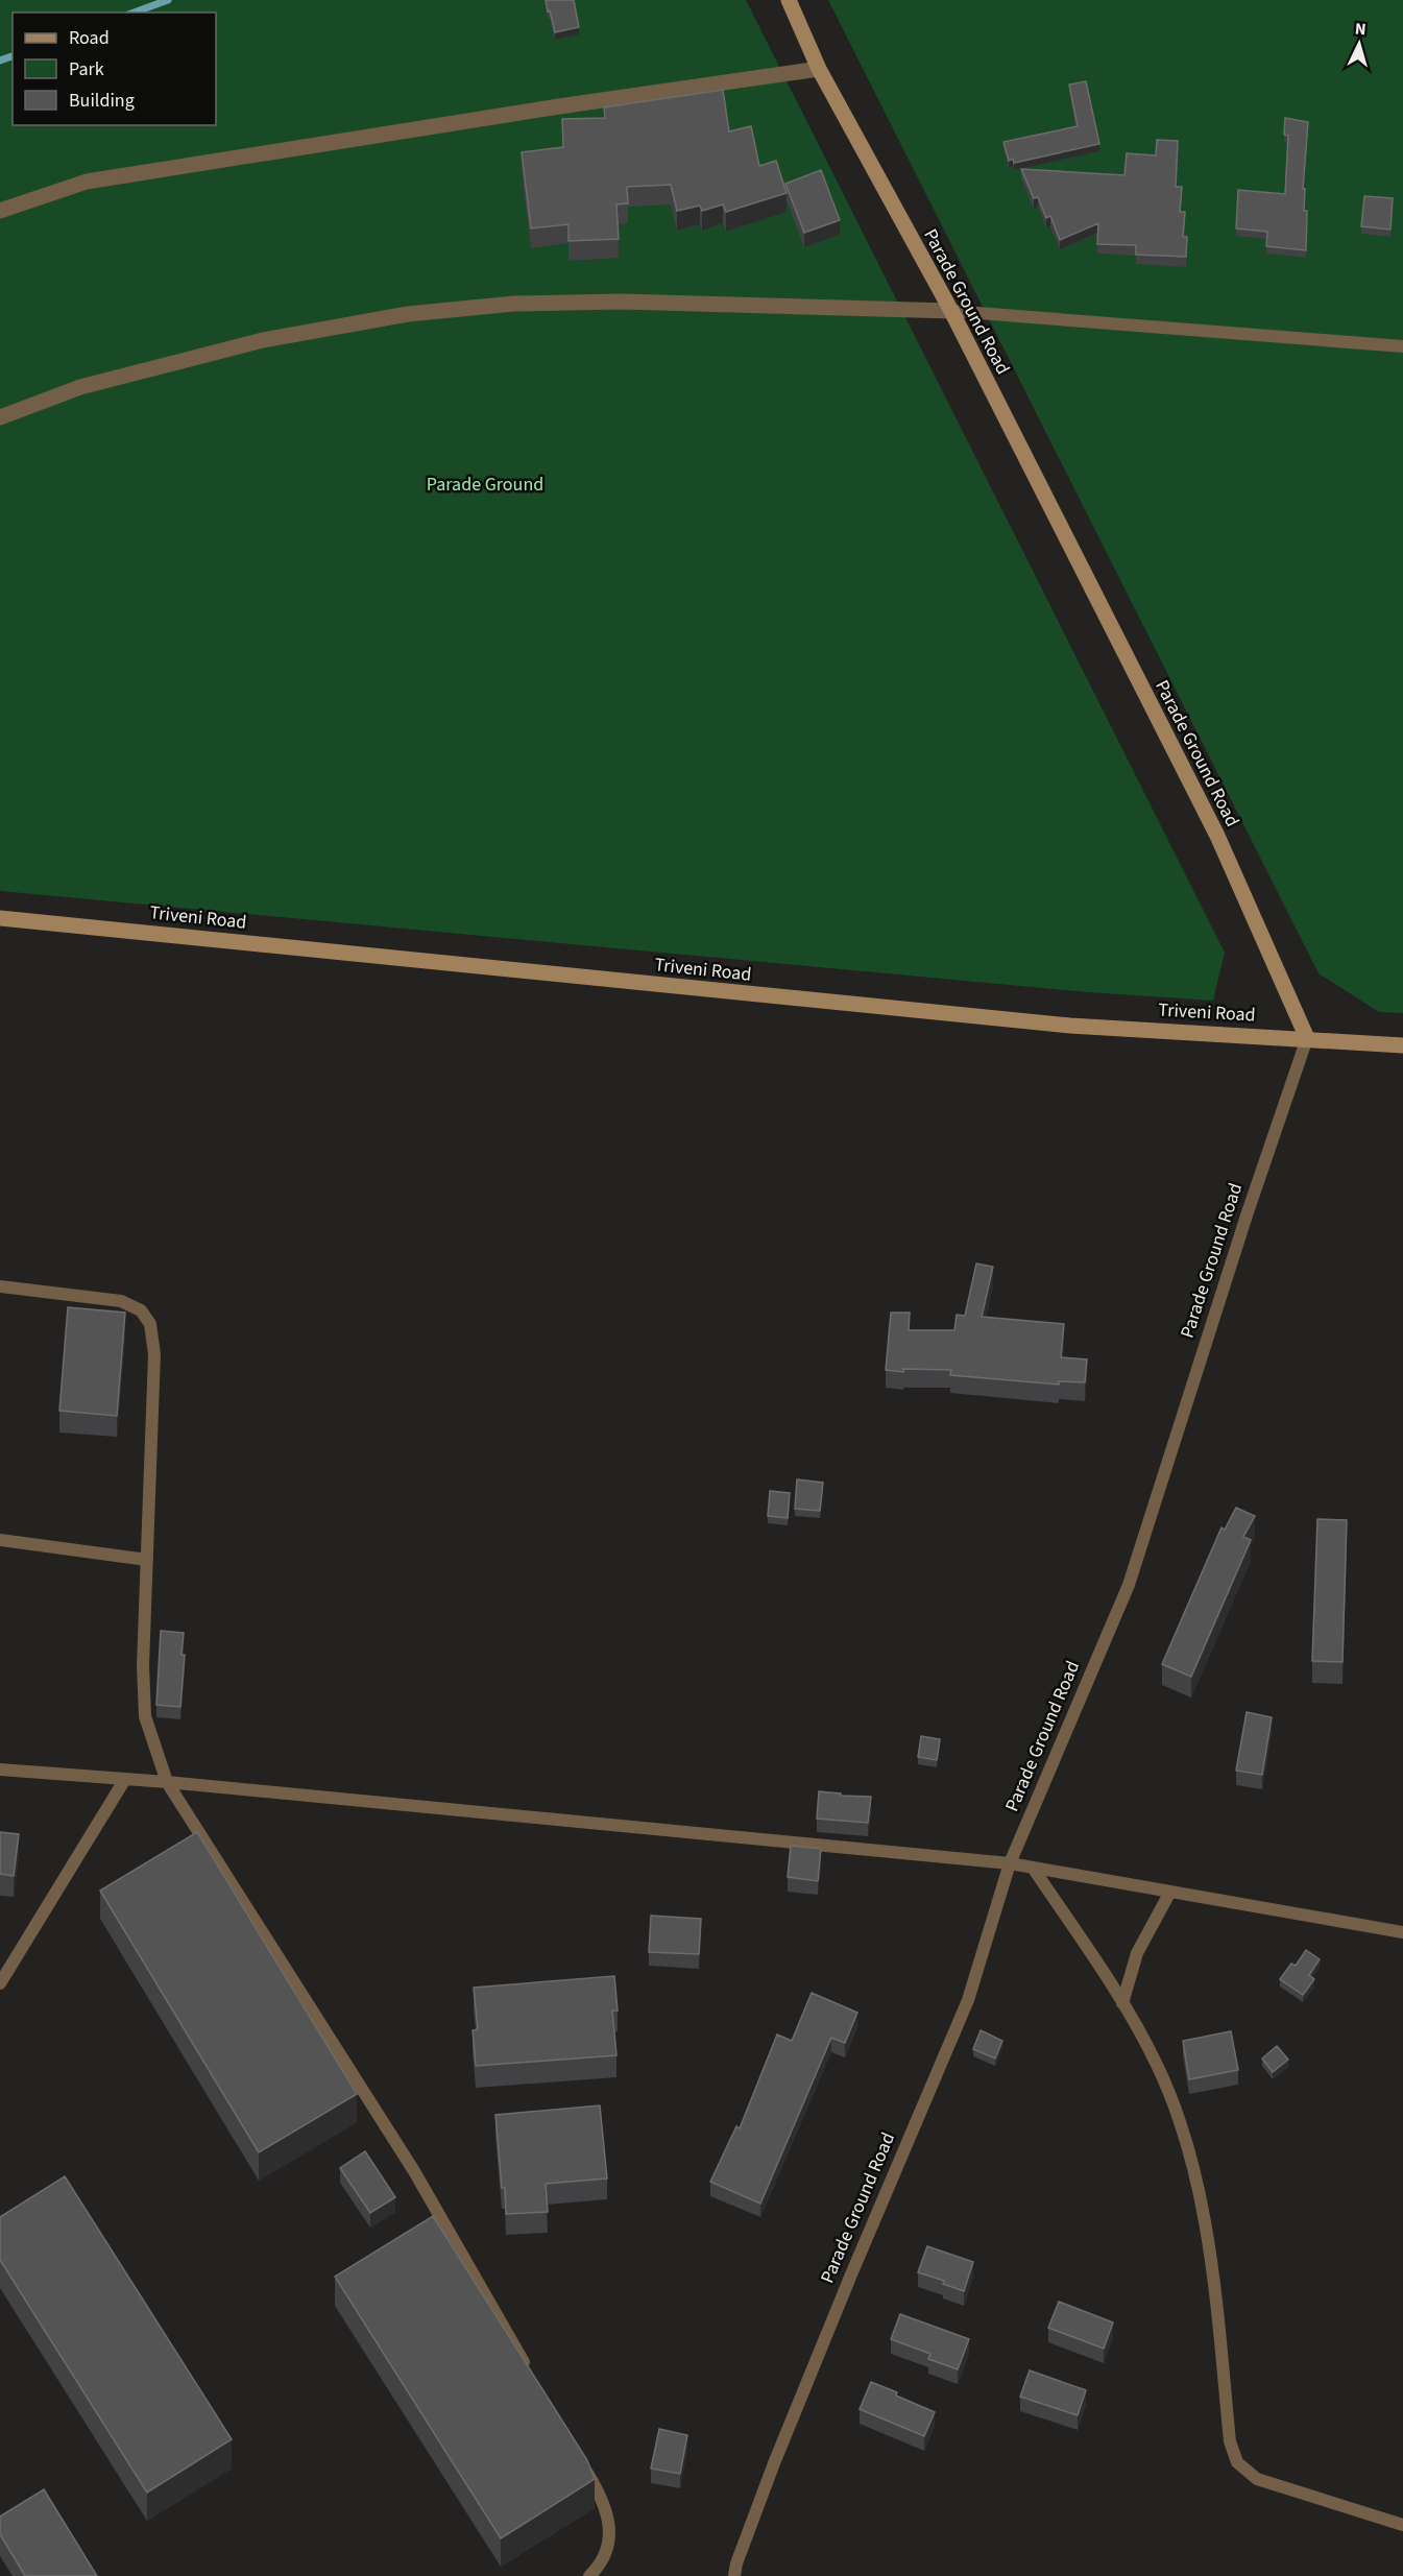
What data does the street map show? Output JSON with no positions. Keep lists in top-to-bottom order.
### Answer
{
  "streets": {
    "main road": ["Parade Ground Road", "Triveni Road"]
  },
  "crossings": [
    ["Parade Ground Road", "Triveni Road"]
  ],
  "parks": ["Parade Ground"],
  "legend": ["Road", "Park", "Building"],
  "north": "top"
}
